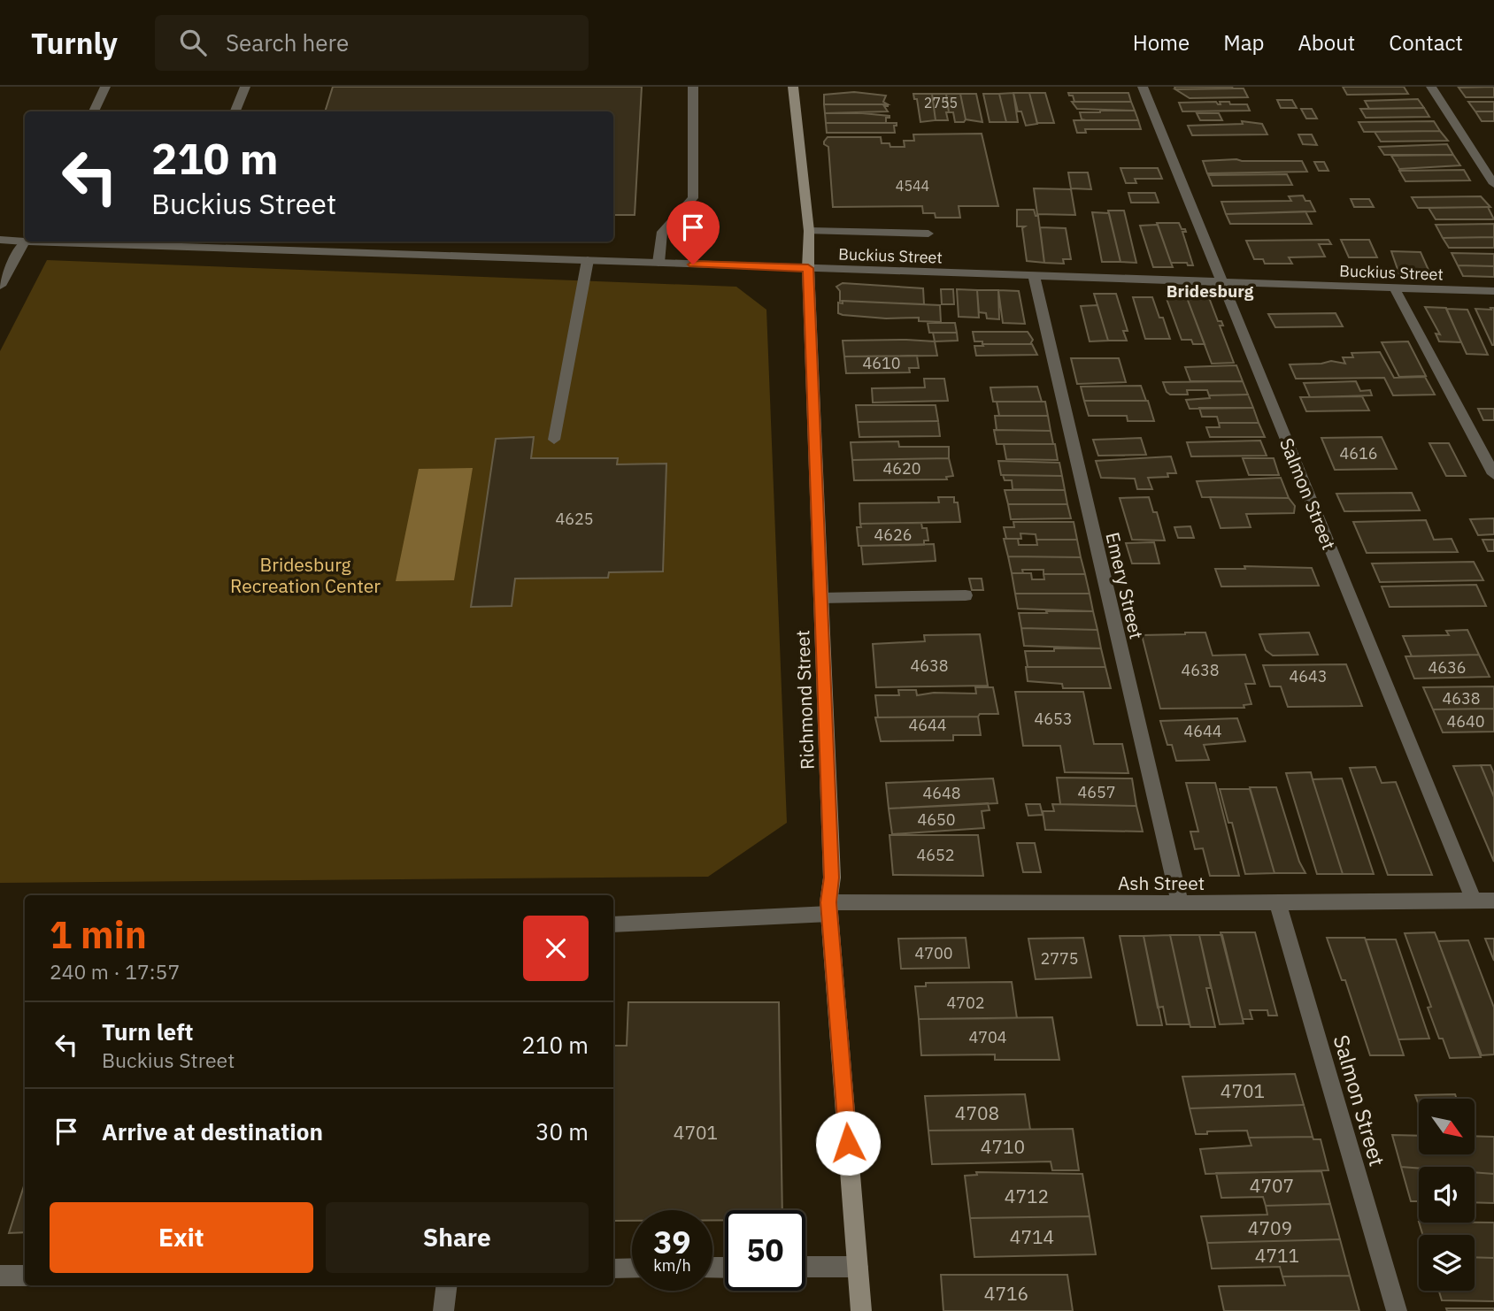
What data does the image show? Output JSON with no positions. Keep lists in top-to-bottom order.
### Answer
{
  "streets": {
    "main road": ["Richmond Street"],
    "street": [
      "Buckius Street",
      "Salmon Street",
      "Emery Street",
      "Ash Street"
    ]
  },
  "crossings": [
    ["Buckius Street", "Salmon Street"],
    ["Buckius Street", "Emery Street"],
    ["Buckius Street", "Richmond Street"],
    ["Salmon Street", "Ash Street"],
    ["Emery Street", "Ash Street"],
    ["Richmond Street", "Ash Street"]
  ],
  "districts": ["Bridesburg"],
  "parks": ["Bridesburg Recreation Center"],
  "house_numbers": [
    "2755",
    "4544",
    "4610",
    "4616",
    "4620",
    "4625",
    "4626",
    "4638",
    "4636",
    "4638",
    "4643",
    "4638",
    "4653",
    "4640",
    "4644",
    "4644",
    "4657",
    "4648",
    "4650",
    "4652",
    "4700",
    "2775",
    "4702",
    "4704",
    "4701",
    "4708",
    "4701",
    "4710",
    "4707",
    "4712",
    "4709",
    "4714",
    "4711",
    "4716"
  ],
  "north": "bottom right",
  "page": {
    "header": "Turnly",
    "search": "Search here",
    "nav": [
      "Home",
      "Map",
      "About",
      "Contact"
    ],
    "turn": ["210 m", "Buckius Street"],
    "heading": ["1 min", "240 m · 17:57"],
    "list": [
      {
        "name": "Turn left",
        "note": "Buckius Street",
        "value": "210 m"
      },
      {
        "name": "Arrive at destination",
        "value": "30 m"
      }
    ],
    "buttons": ["Exit", "Share"],
    "speed": "39 km/h",
    "limit": "50"
  }
}
